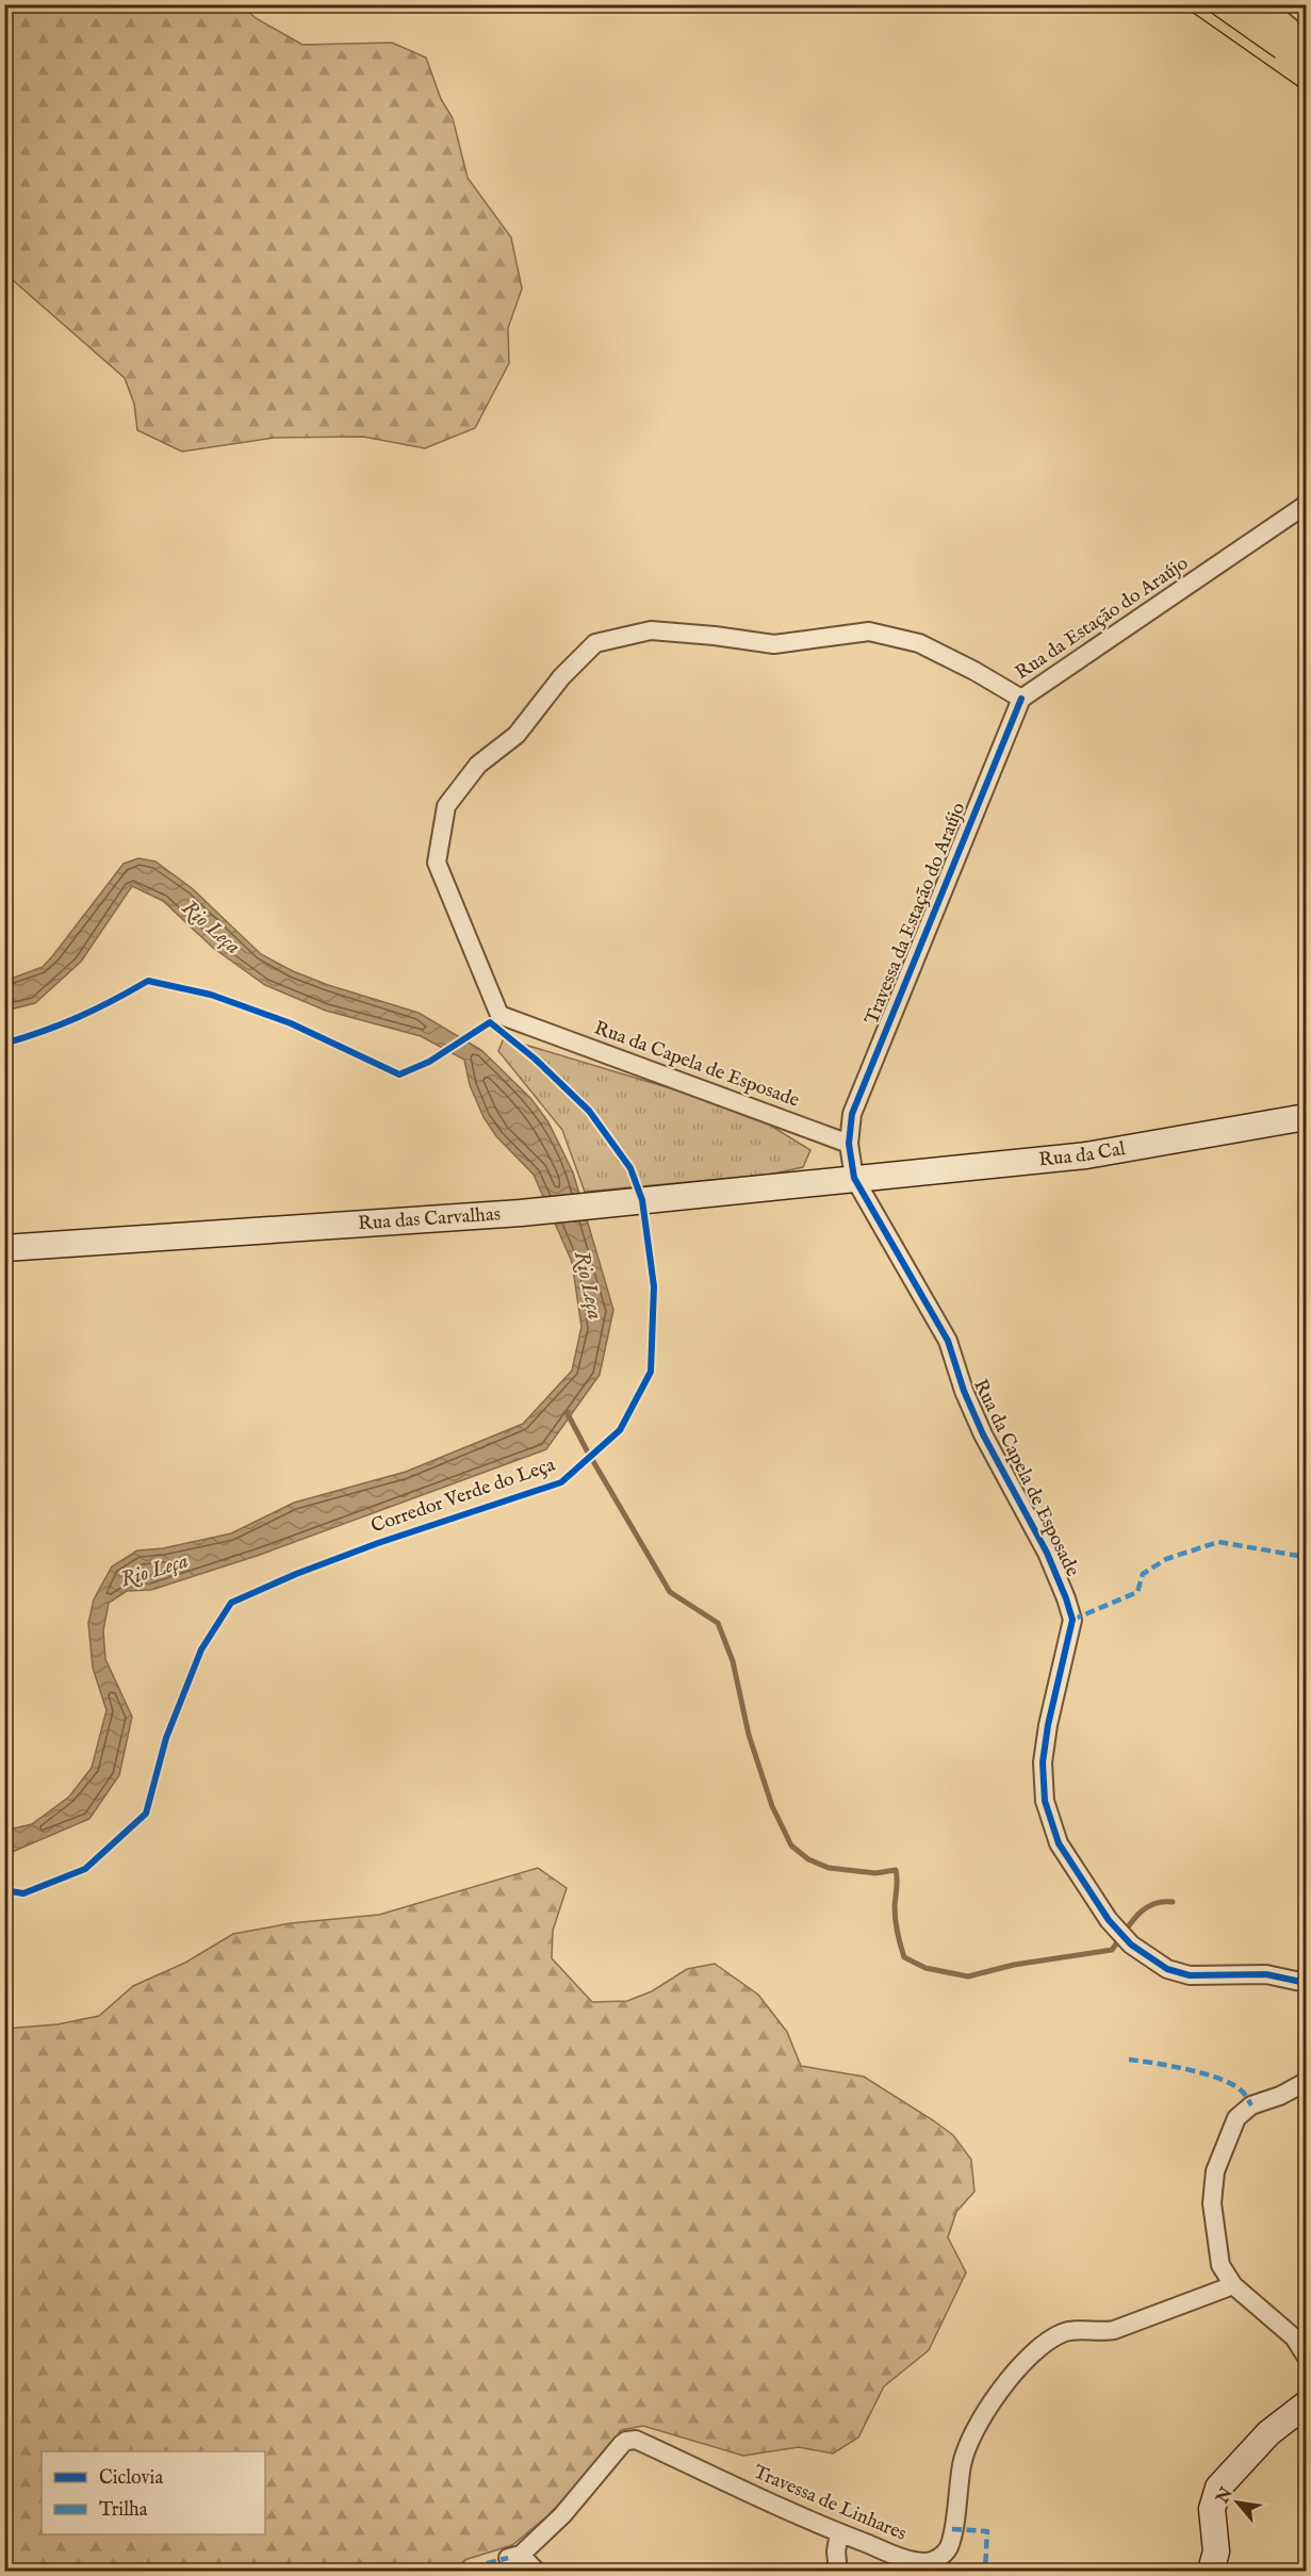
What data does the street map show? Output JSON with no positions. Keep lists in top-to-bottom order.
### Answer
{
  "streets": {
    "street": [
      "Rua da Estação do Araújo",
      "Travessa da Estação do Araújo",
      "Rua da Capela de Esposade",
      "Rua da Cal",
      "Rua das Carvalhas",
      "Travessa de Linhares"
    ],
    "cycle path": ["Corredor Verde do Leça"]
  },
  "crossings": [
    ["Rua da Estação do Araújo", "Travessa da Estação do Araújo"],
    ["Rua da Estação do Araújo", "Rua da Capela de Esposade"],
    ["Travessa da Estação do Araújo", "Rua da Capela de Esposade"],
    ["Rua da Capela de Esposade", "Rua da Cal"],
    ["Rua da Capela de Esposade", "Rua das Carvalhas"],
    ["Rua da Cal", "Rua das Carvalhas"]
  ],
  "water": ["Rio Leça"],
  "legend": ["Ciclovia", "Trilha"],
  "north": "top left"
}
